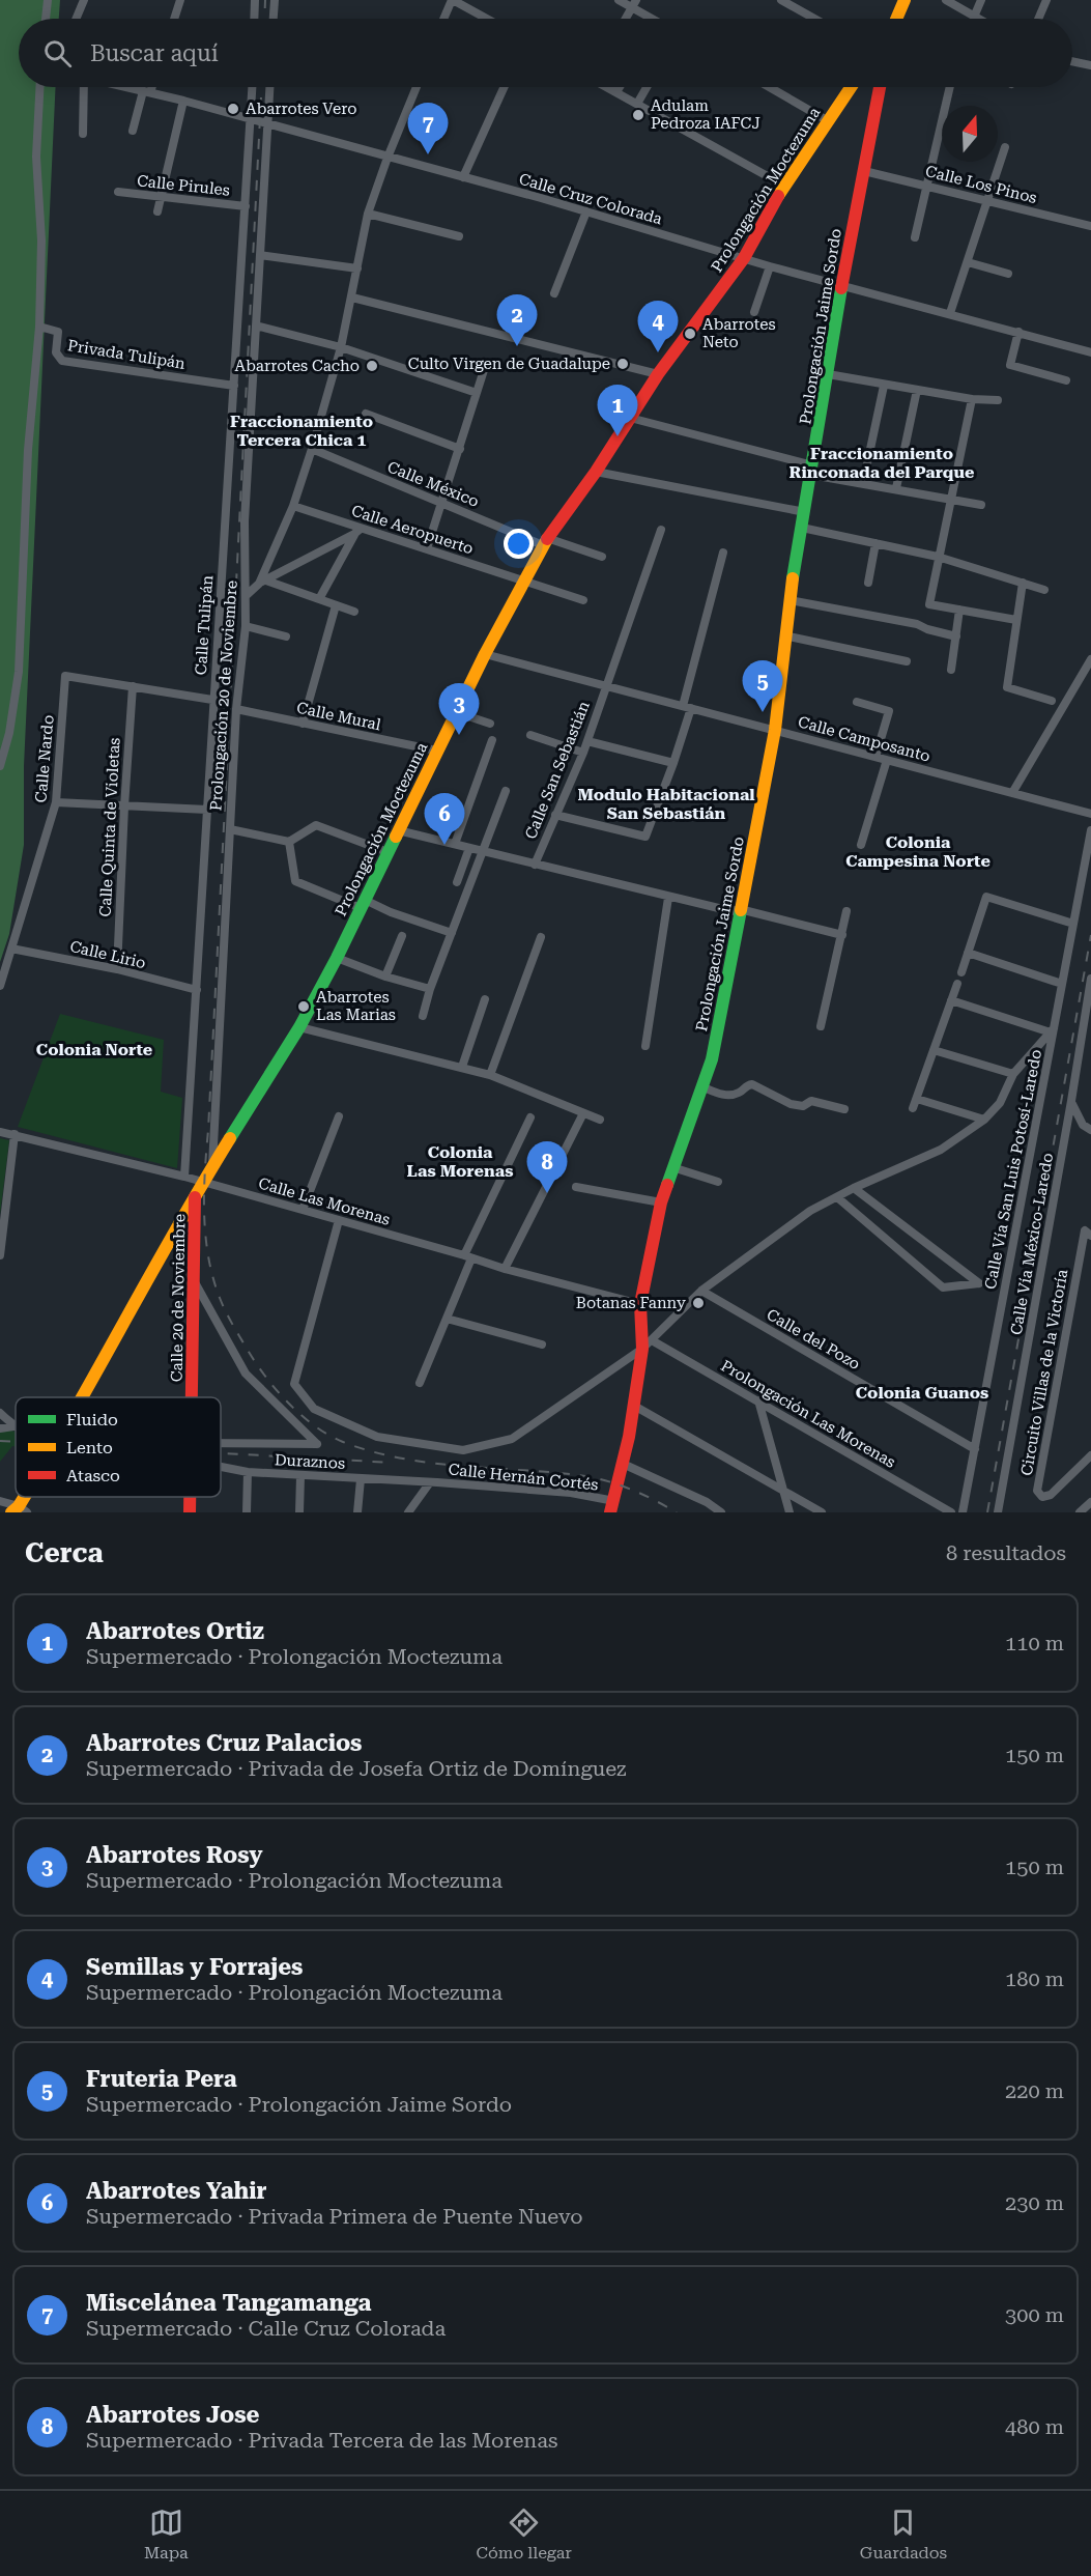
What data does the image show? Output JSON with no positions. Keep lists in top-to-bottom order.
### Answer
{
  "streets": {
    "street": [
      "Calle Los Pinos",
      "Calle Pirules",
      "Prolongación Moctezuma",
      "Calle Cruz Colorada",
      "Prolongación Jaime Sordo",
      "Privada Tulipán",
      "Calle México",
      "Calle Aeropuerto",
      "Calle Tulipán",
      "Prolongación 20 de Noviembre",
      "Calle Mural",
      "Calle Camposanto",
      "Calle Nardo",
      "Calle San Sebastián",
      "Calle Quinta de Violetas",
      "Calle Lirio",
      "Calle Vía San Luis Potosí-Laredo",
      "Calle Las Morenas",
      "Calle Vía México-Laredo",
      "Calle 20 de Noviembre",
      "Calle del Pozo",
      "Circuito Villas de la Victoría",
      "Prolongación Las Morenas",
      "Duraznos",
      "Calle Hernán Cortés"
    ]
  },
  "crossings": [
    ["Calle Los Pinos", "Prolongación Jaime Sordo"],
    ["Calle Pirules", "Calle Tulipán"],
    ["Prolongación Moctezuma", "Calle Cruz Colorada"],
    ["Prolongación Moctezuma", "Calle México"],
    ["Prolongación Moctezuma", "Calle Aeropuerto"],
    ["Prolongación Moctezuma", "Prolongación 20 de Noviembre"],
    ["Prolongación Moctezuma", "Calle Mural"],
    ["Prolongación Moctezuma", "Calle Camposanto"],
    ["Prolongación Moctezuma", "Calle Las Morenas"],
    ["Prolongación Moctezuma", "Calle 20 de Noviembre"],
    ["Calle Cruz Colorada", "Prolongación Jaime Sordo"],
    ["Calle Cruz Colorada", "Calle Tulipán"],
    ["Calle Cruz Colorada", "Prolongación 20 de Noviembre"],
    ["Prolongación Jaime Sordo", "Calle Camposanto"],
    ["Prolongación Jaime Sordo", "Calle Las Morenas"],
    ["Prolongación Jaime Sordo", "Prolongación Las Morenas"],
    ["Prolongación Jaime Sordo", "Calle Hernán Cortés"],
    ["Privada Tulipán", "Calle Tulipán"],
    ["Calle Tulipán", "Calle Lirio"],
    ["Calle Tulipán", "Calle Las Morenas"],
    ["Prolongación 20 de Noviembre", "Calle Mural"],
    ["Calle Camposanto", "Calle San Sebastián"],
    ["Calle Nardo", "Calle Quinta de Violetas"],
    ["Calle Nardo", "Calle Lirio"],
    ["Calle Quinta de Violetas", "Calle Lirio"],
    ["Calle Vía San Luis Potosí-Laredo", "Calle del Pozo"],
    ["Duraznos", "Calle Hernán Cortés"]
  ],
  "districts": [
    "Fraccionamiento Tercera Chica 1",
    "Fraccionamiento Rinconada del Parque",
    "Modulo Habitacional San Sebastián",
    "Colonia Campesina Norte",
    "Colonia Norte",
    "Colonia Las Morenas",
    "Colonia Guanos"
  ],
  "places": [
    "Abarrotes Vero",
    "Adulam Pedroza IAFCJ",
    "Abarrotes Neto",
    "Culto Virgen de Guadalupe",
    "Abarrotes Cacho",
    "Abarrotes Las Marias",
    "Botanas Fanny"
  ],
  "legend": ["Fluido", "Lento", "Atasco"],
  "north": "top",
  "page": {
    "search": "Buscar aquí",
    "pins": [
      "7",
      "2",
      "4",
      "1",
      "5",
      "3",
      "6",
      "8"
    ],
    "heading": ["Cerca", "8 resultados"],
    "list": [
      {
        "mark": "1",
        "name": "Abarrotes Ortiz",
        "note": "Supermercado · Prolongación Moctezuma",
        "value": "110 m"
      },
      {
        "mark": "2",
        "name": "Abarrotes Cruz Palacios",
        "note": "Supermercado · Privada de Josefa Ortiz de Domínguez",
        "value": "150 m"
      },
      {
        "mark": "3",
        "name": "Abarrotes Rosy",
        "note": "Supermercado · Prolongación Moctezuma",
        "value": "150 m"
      },
      {
        "mark": "4",
        "name": "Semillas y Forrajes",
        "note": "Supermercado · Prolongación Moctezuma",
        "value": "180 m"
      },
      {
        "mark": "5",
        "name": "Fruteria Pera",
        "note": "Supermercado · Prolongación Jaime Sordo",
        "value": "220 m"
      },
      {
        "mark": "6",
        "name": "Abarrotes Yahir",
        "note": "Supermercado · Privada Primera de Puente Nuevo",
        "value": "230 m"
      },
      {
        "mark": "7",
        "name": "Miscelánea Tangamanga",
        "note": "Supermercado · Calle Cruz Colorada",
        "value": "300 m"
      },
      {
        "mark": "8",
        "name": "Abarrotes Jose",
        "note": "Supermercado · Privada Tercera de las Morenas",
        "value": "480 m"
      }
    ],
    "nav": ["Mapa", "Cómo llegar", "Guardados"]
  }
}
